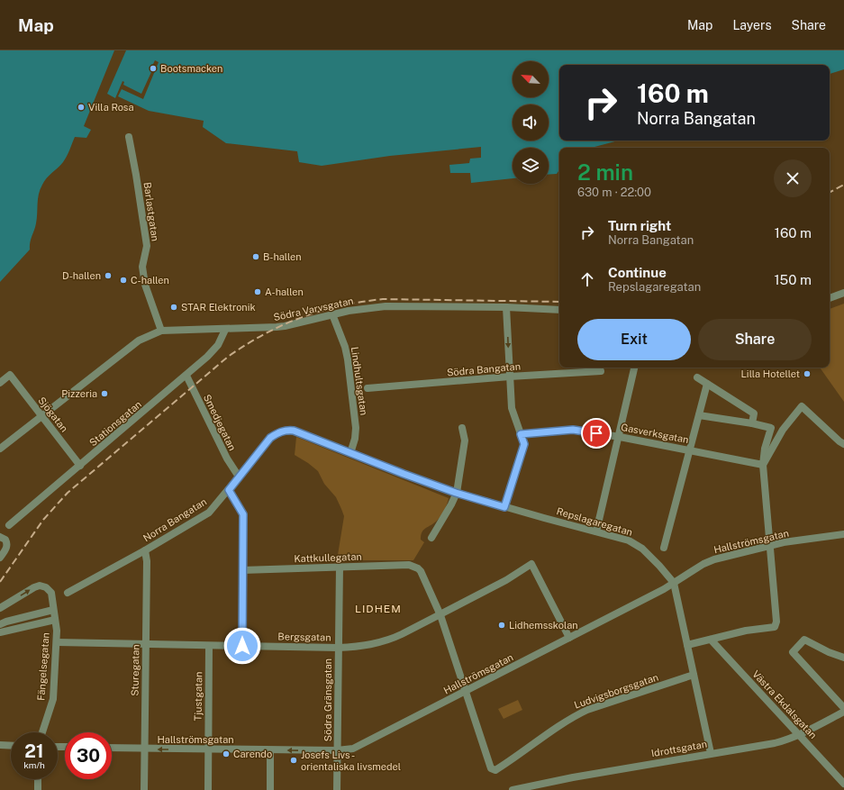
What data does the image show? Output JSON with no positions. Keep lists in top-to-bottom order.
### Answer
{
  "streets": {
    "street": [
      "Barlastgatan",
      "Södra Varvsgatan",
      "Södra Bangatan",
      "Lindhultsgatan",
      "Sjögatan",
      "Smedjegatan",
      "Stationsgatan",
      "Gasverksgatan",
      "Norra Bangatan",
      "Repslagaregatan",
      "Hallströmsgatan",
      "Kattkullegatan",
      "Bergsgatan",
      "Fängelsegatan",
      "Sturegatan",
      "Ludvigsborgsgatan",
      "Tjustgatan",
      "Södra Gränsgatan",
      "Västra Ekdalsgatan",
      "Idrottsgatan"
    ]
  },
  "crossings": [
    ["Barlastgatan", "Södra Varvsgatan"],
    ["Södra Varvsgatan", "Lindhultsgatan"],
    ["Södra Varvsgatan", "Sjögatan"],
    ["Södra Varvsgatan", "Stationsgatan"],
    ["Lindhultsgatan", "Norra Bangatan"],
    ["Lindhultsgatan", "Repslagaregatan"],
    ["Sjögatan", "Stationsgatan"],
    ["Smedjegatan", "Stationsgatan"],
    ["Smedjegatan", "Norra Bangatan"],
    ["Norra Bangatan", "Repslagaregatan"],
    ["Norra Bangatan", "Sturegatan"],
    ["Repslagaregatan", "Hallströmsgatan"],
    ["Repslagaregatan", "Ludvigsborgsgatan"],
    ["Repslagaregatan", "Idrottsgatan"],
    ["Hallströmsgatan", "Bergsgatan"],
    ["Hallströmsgatan", "Sturegatan"],
    ["Hallströmsgatan", "Ludvigsborgsgatan"],
    ["Hallströmsgatan", "Tjustgatan"],
    ["Hallströmsgatan", "Södra Gränsgatan"],
    ["Kattkullegatan", "Bergsgatan"],
    ["Kattkullegatan", "Södra Gränsgatan"],
    ["Bergsgatan", "Fängelsegatan"],
    ["Bergsgatan", "Sturegatan"],
    ["Bergsgatan", "Tjustgatan"],
    ["Bergsgatan", "Södra Gränsgatan"],
    ["Västra Ekdalsgatan", "Idrottsgatan"]
  ],
  "districts": ["LIDHEM"],
  "places": [
    "Bootsmacken",
    "Villa Rosa",
    "B-hallen",
    "D-hallen",
    "C-hallen",
    "A-hallen",
    "STAR Elektronik",
    "Lilla Hotellet",
    "Pizzeria",
    "Lidhemsskolan",
    "Carendo",
    "Josefs Livs - orientaliska livsmedel"
  ],
  "north": "top left",
  "page": {
    "header": "Map",
    "nav": ["Map", "Layers", "Share"],
    "turn": ["160 m", "Norra Bangatan"],
    "heading": ["2 min", "630 m · 22:00"],
    "list": [
      {
        "name": "Turn right",
        "note": "Norra Bangatan",
        "value": "160 m"
      },
      {
        "name": "Continue",
        "note": "Repslagaregatan",
        "value": "150 m"
      }
    ],
    "buttons": ["Exit", "Share"],
    "speed": "21 km/h",
    "limit": "30"
  }
}
